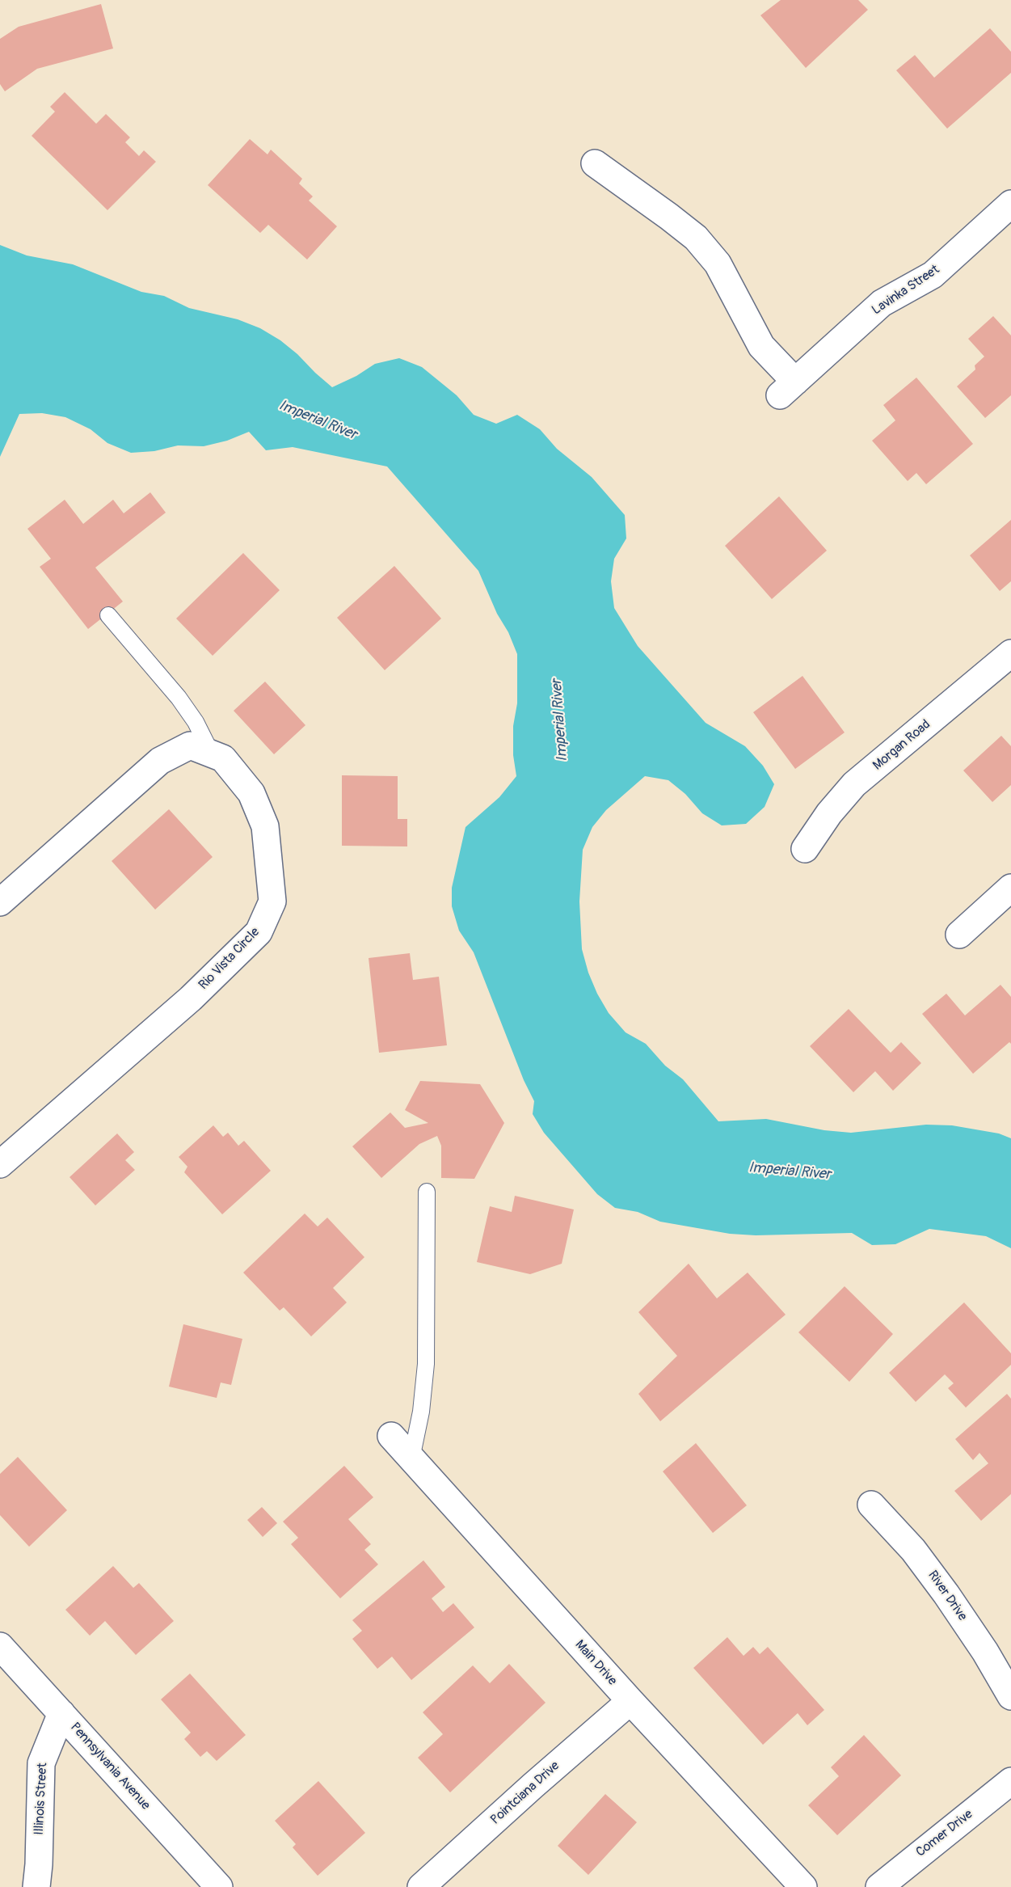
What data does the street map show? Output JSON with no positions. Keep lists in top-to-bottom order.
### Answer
{
  "streets": {
    "street": [
      "Lavinka Street",
      "Morgan Road",
      "Rio Vista Circle",
      "River Drive",
      "Main Drive",
      "Pennsylvania Avenue",
      "Pointciana Drive",
      "Illinois Street",
      "Comer Drive"
    ]
  },
  "crossings": [
    ["Main Drive", "Pointciana Drive"],
    ["Pennsylvania Avenue", "Illinois Street"]
  ],
  "water": ["Imperial River"]
}
